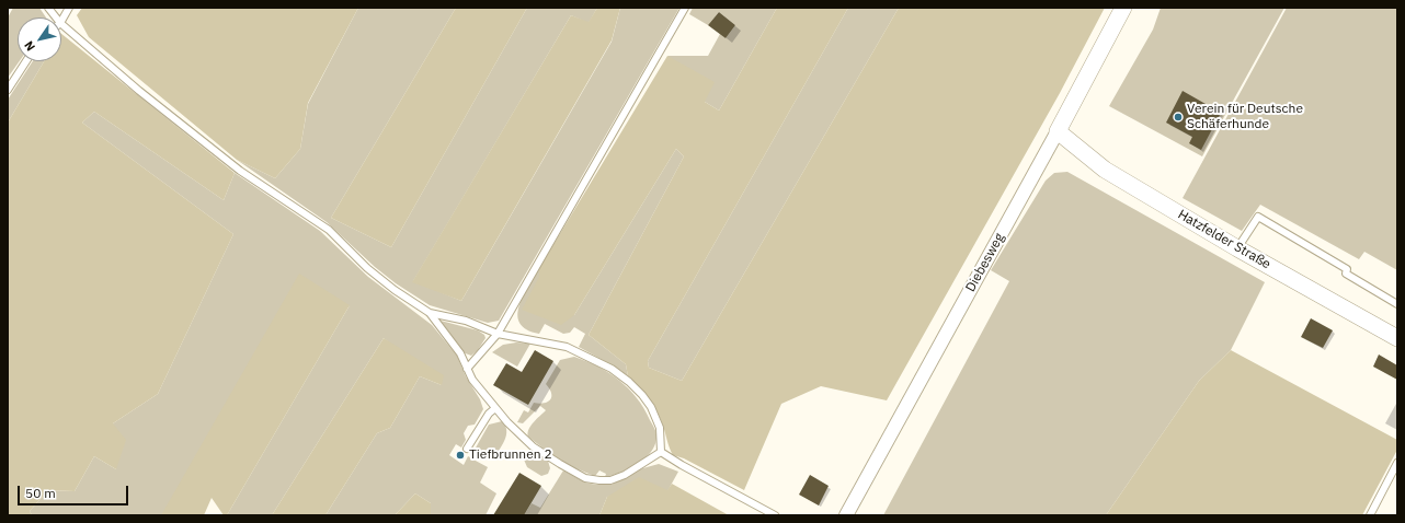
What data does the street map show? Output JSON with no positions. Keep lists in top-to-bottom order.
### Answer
{
  "streets": {
    "street": ["Hatzfelder Straße", "Diebesweg"]
  },
  "crossings": [
    ["Hatzfelder Straße", "Diebesweg"]
  ],
  "places": ["Verein für Deutsche Schäferhunde", "Tiefbrunnen 2"],
  "scale_bar": "50 m",
  "north": "bottom left"
}
